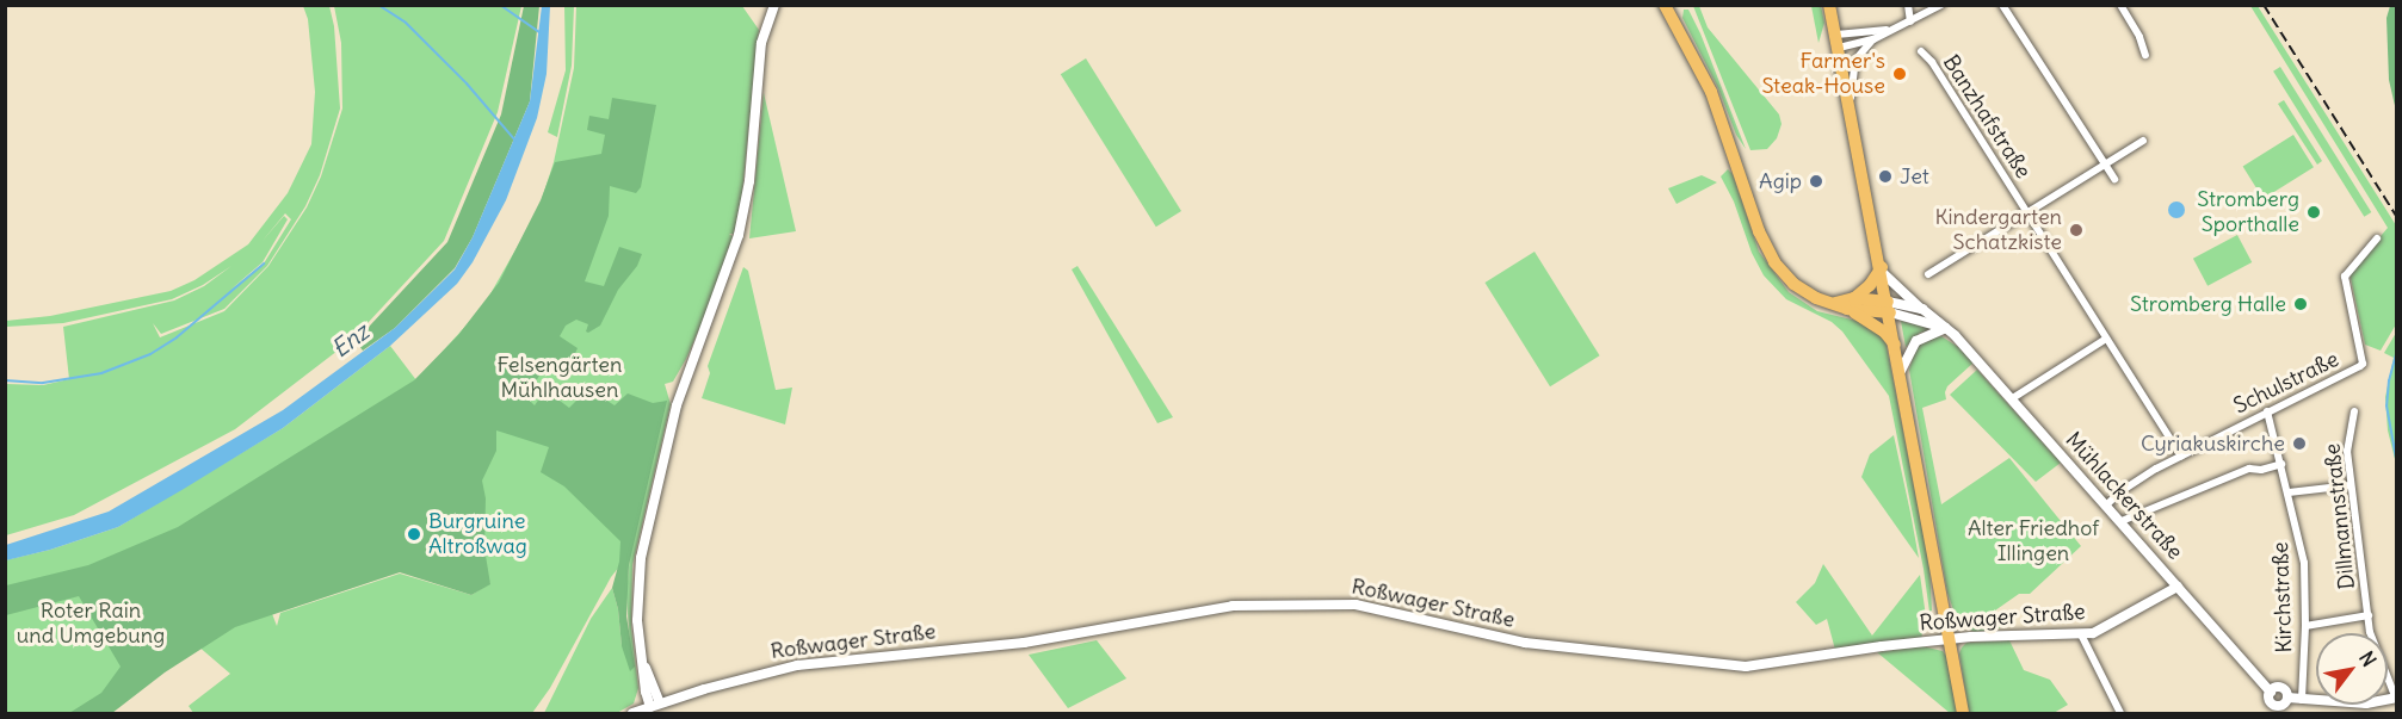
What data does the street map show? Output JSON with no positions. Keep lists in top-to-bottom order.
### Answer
{
  "streets": {
    "street": [
      "Banzhafstraße",
      "Schulstraße",
      "Mühlackerstraße",
      "Dillmannstraße",
      "Kirchstraße",
      "Roßwager Straße"
    ]
  },
  "crossings": [
    ["Banzhafstraße", "Schulstraße"],
    ["Schulstraße", "Mühlackerstraße"],
    ["Schulstraße", "Kirchstraße"],
    ["Mühlackerstraße", "Roßwager Straße"]
  ],
  "water": ["Enz"],
  "parks": ["Felsengärten Mühlhausen", "Alter Friedhof Illingen", "Roter Rain und Umgebung"],
  "places": [
    "Farmer's Steak-House",
    "Jet",
    "Agip",
    "Stromberg Sporthalle",
    "Kindergarten Schatzkiste",
    "Stromberg Halle",
    "Cyriakuskirche",
    "Burgruine Altroßwag"
  ],
  "north": "top right"
}
